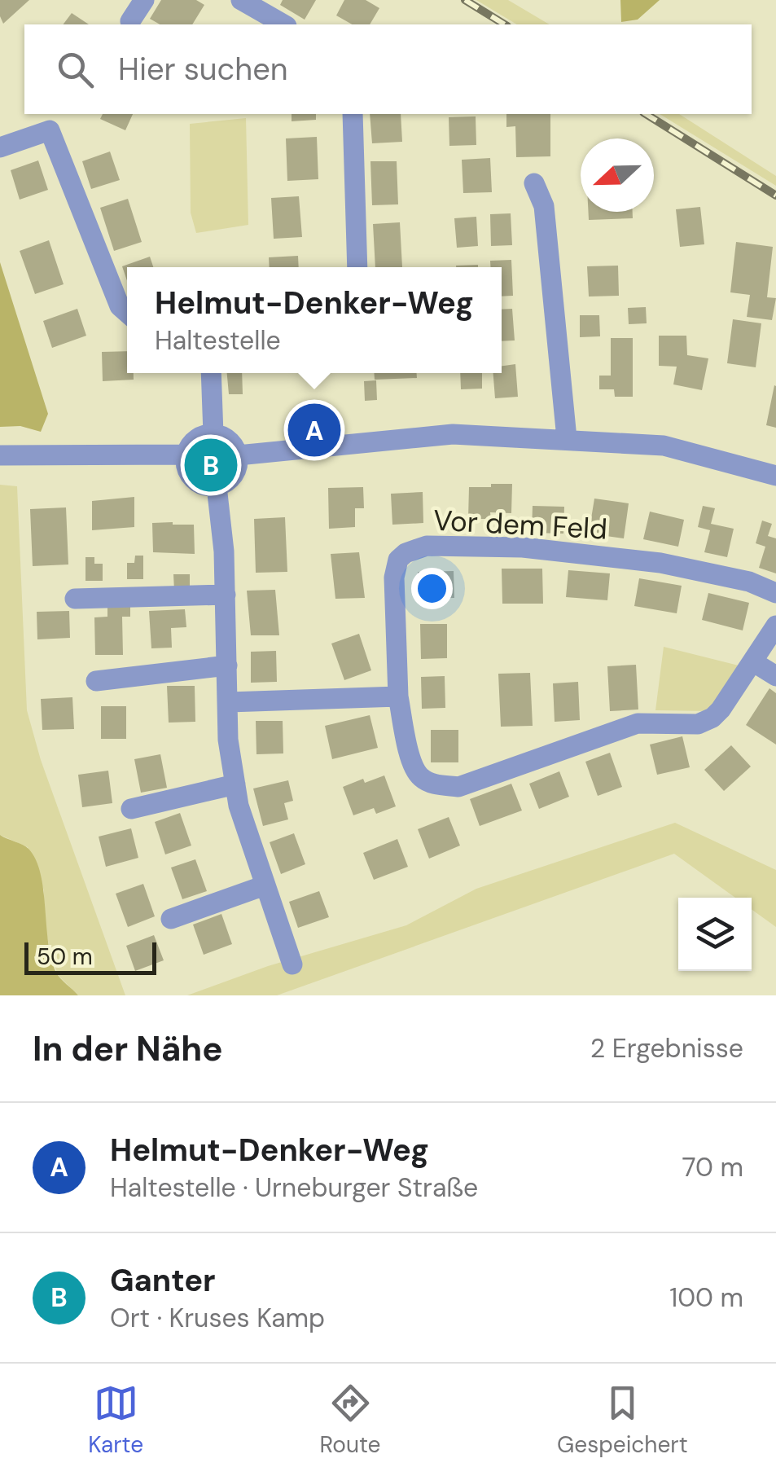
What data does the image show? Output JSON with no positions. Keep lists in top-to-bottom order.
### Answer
{
  "streets": {
    "street": ["Vor dem Feld"]
  },
  "scale_bar": "50 m",
  "north": "left",
  "page": {
    "search": "Hier suchen",
    "popup": ["Helmut-Denker-Weg", "Haltestelle"],
    "pins": ["A", "B"],
    "scale": "50 m",
    "heading": ["In der Nähe", "2 Ergebnisse"],
    "list": [
      {
        "mark": "A",
        "name": "Helmut-Denker-Weg",
        "note": "Haltestelle · Urneburger Straße",
        "value": "70 m"
      },
      {
        "mark": "B",
        "name": "Ganter",
        "note": "Ort · Kruses Kamp",
        "value": "100 m"
      }
    ],
    "nav": ["Karte", "Route", "Gespeichert"]
  }
}
